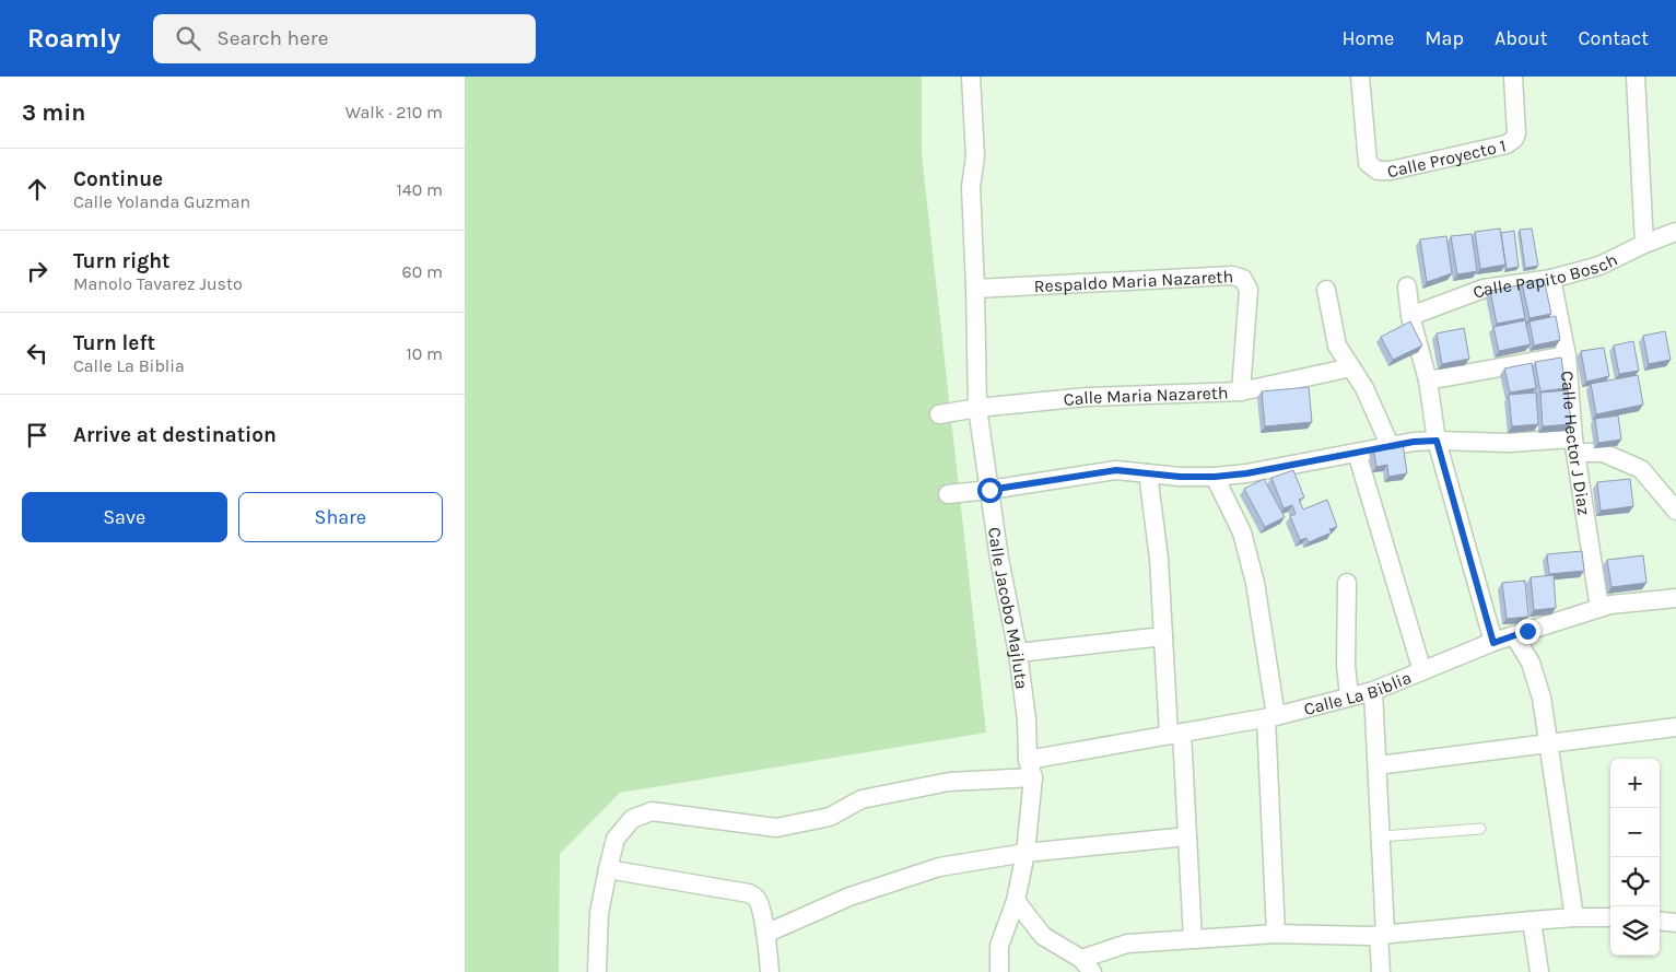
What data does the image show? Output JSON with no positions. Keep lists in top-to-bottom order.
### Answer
{
  "streets": {
    "street": [
      "Calle Proyecto 1",
      "Calle Papito Bosch",
      "Respaldo Maria Nazareth",
      "Calle Maria Nazareth",
      "Calle Hector J Diaz",
      "Calle Jacobo Majluta",
      "Calle La Biblia"
    ]
  },
  "crossings": [
    ["Calle Papito Bosch", "Calle Hector J Diaz"],
    ["Respaldo Maria Nazareth", "Calle Maria Nazareth"],
    ["Respaldo Maria Nazareth", "Calle Jacobo Majluta"],
    ["Calle Maria Nazareth", "Calle Jacobo Majluta"],
    ["Calle Hector J Diaz", "Calle La Biblia"],
    ["Calle Jacobo Majluta", "Calle La Biblia"]
  ],
  "page": {
    "header": "Roamly",
    "search": "Search here",
    "nav": [
      "Home",
      "Map",
      "About",
      "Contact"
    ],
    "heading": ["3 min", "Walk · 210 m"],
    "list": [
      ["Continue", "Calle Yolanda Guzman", "140 m"],
      ["Turn right", "Manolo Tavarez Justo", "60 m"],
      ["Turn left", "Calle La Biblia", "10 m"],
      "Arrive at destination"
    ],
    "buttons": ["Save", "Share"],
    "map_buttons": ["+", "−"]
  }
}
